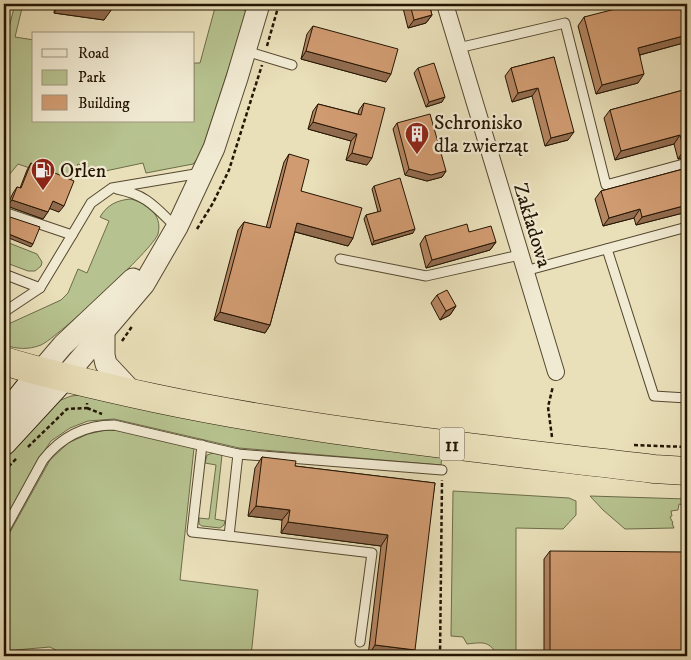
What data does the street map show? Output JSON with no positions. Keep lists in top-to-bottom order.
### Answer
{
  "streets": {
    "highway": ["11"],
    "street": ["Zakładowa"]
  },
  "places": {
    "building": ["Schronisko dla zwierząt"],
    "fuel station": ["Orlen"]
  },
  "legend": ["Road", "Park", "Building"]
}
